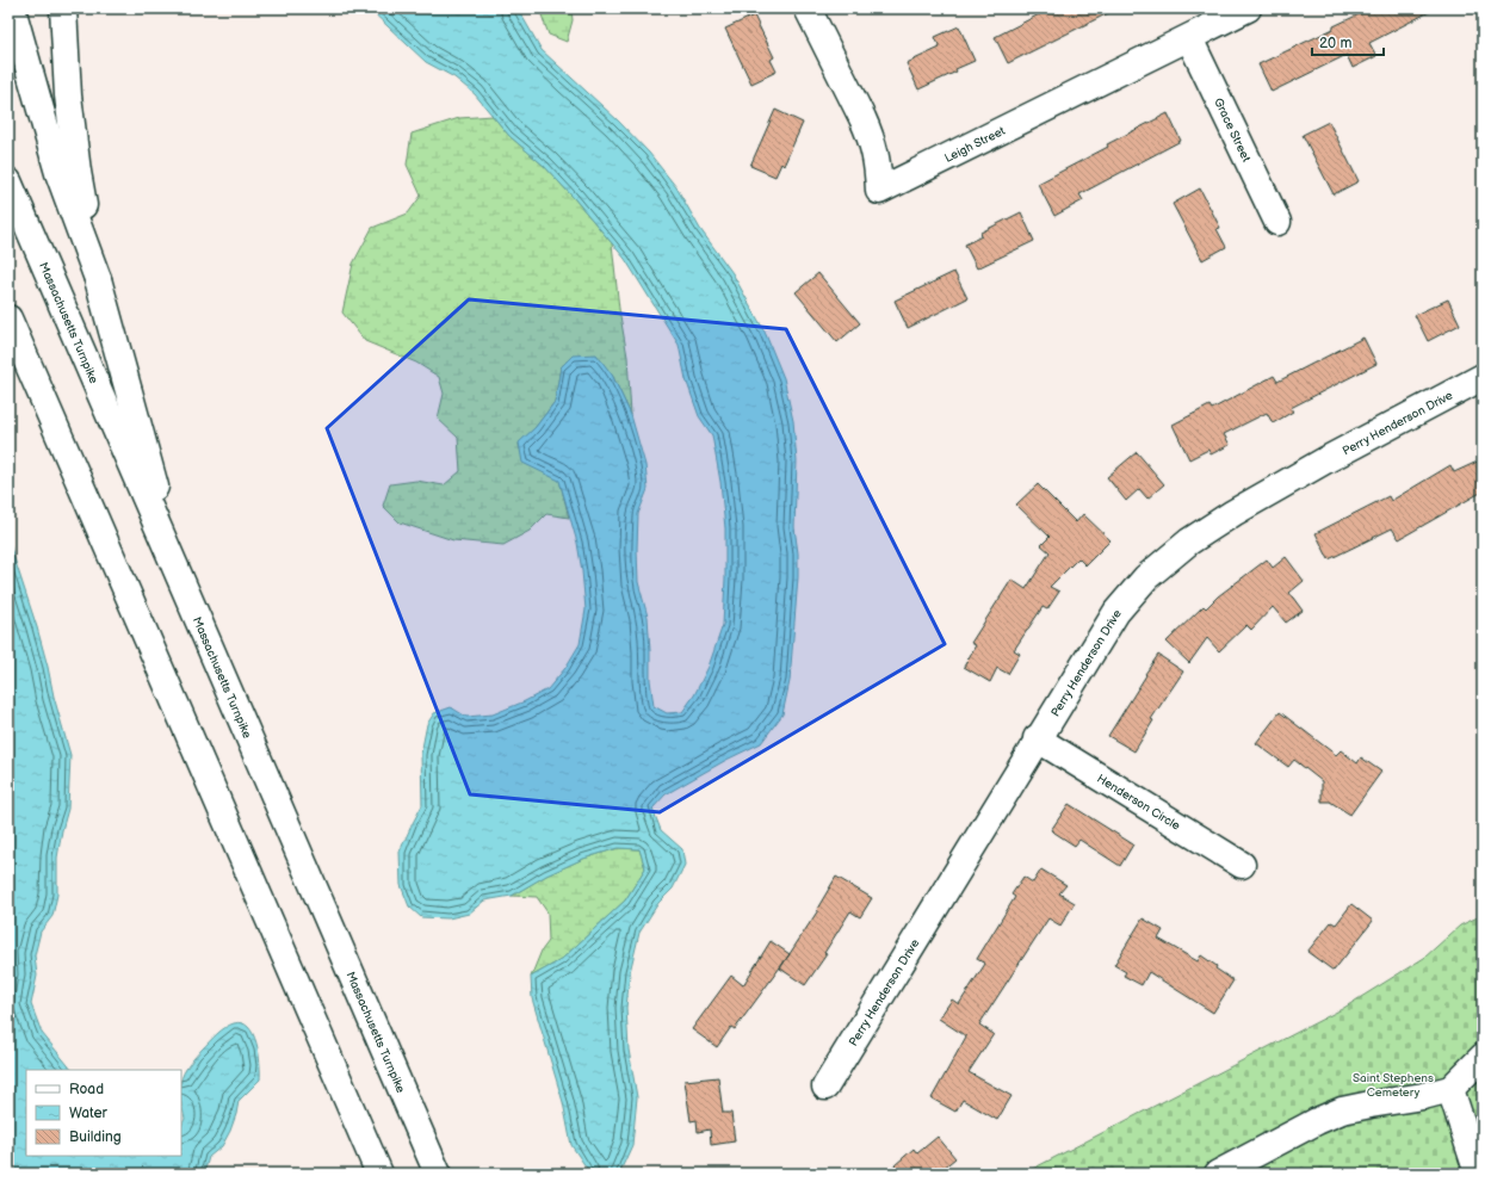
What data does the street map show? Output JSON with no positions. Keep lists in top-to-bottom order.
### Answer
{
  "streets": {
    "main road": [
      "Grace Street",
      "Leigh Street",
      "Massachusetts Turnpike",
      "Perry Henderson Drive",
      "Henderson Circle"
    ]
  },
  "crossings": [
    ["Grace Street", "Leigh Street"],
    ["Perry Henderson Drive", "Henderson Circle"]
  ],
  "parks": ["Saint Stephens Cemetery"],
  "legend": ["Road", "Water", "Building"],
  "scale_bar": "20 m"
}
